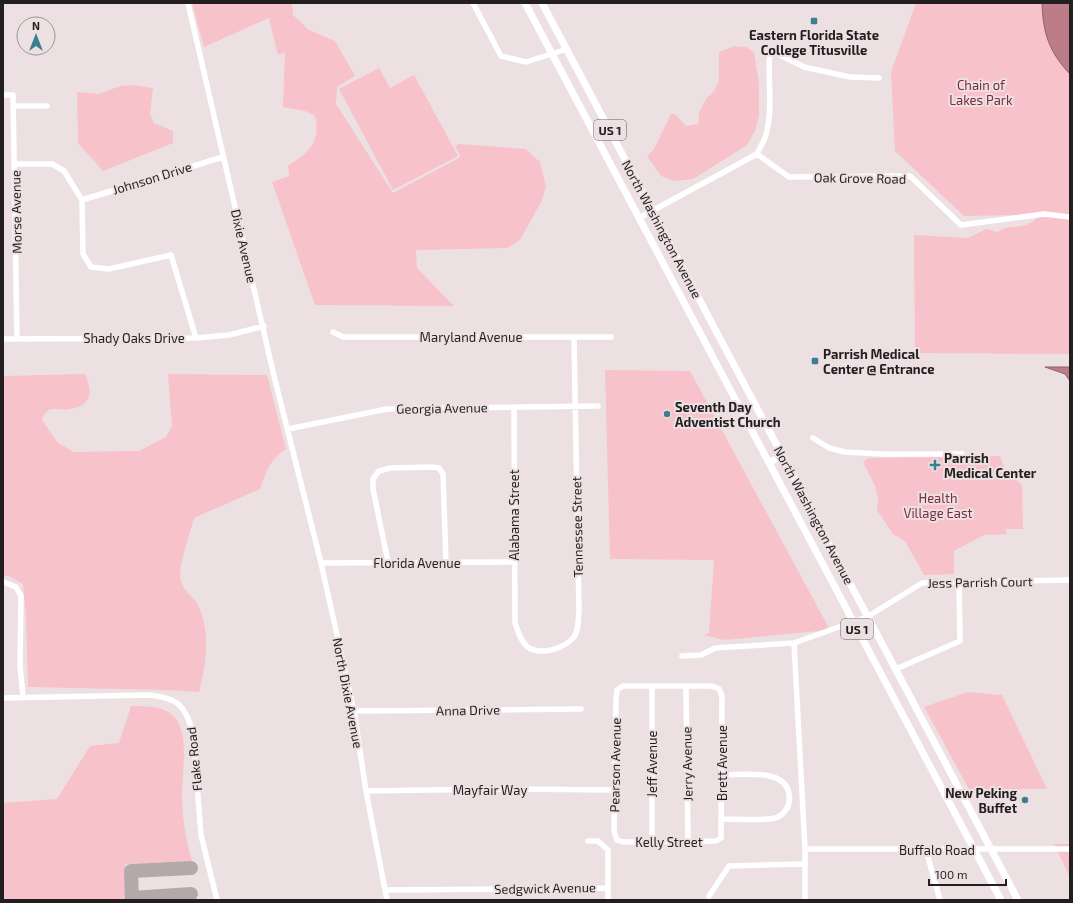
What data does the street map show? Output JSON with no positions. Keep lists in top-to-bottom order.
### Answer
{
  "streets": {
    "main road": ["US 1", "North Washington Avenue"],
    "street": [
      "Johnson Drive",
      "Oak Grove Road",
      "Morse Avenue",
      "Dixie Avenue",
      "Maryland Avenue",
      "Shady Oaks Drive",
      "Georgia Avenue",
      "Alabama Street",
      "Tennessee Street",
      "Florida Avenue",
      "Jess Parrish Court",
      "North Dixie Avenue",
      "Anna Drive",
      "Flake Road",
      "Brett Avenue",
      "Jeff Avenue",
      "Jerry Avenue",
      "Pearson Avenue",
      "Mayfair Way",
      "Kelly Street",
      "Buffalo Road",
      "Sedgwick Avenue"
    ]
  },
  "crossings": [
    ["Johnson Drive", "Dixie Avenue"],
    ["Morse Avenue", "Shady Oaks Drive"],
    ["North Washington Avenue", "Jess Parrish Court"],
    ["North Washington Avenue", "Buffalo Road"],
    ["Dixie Avenue", "Shady Oaks Drive"],
    ["Dixie Avenue", "Georgia Avenue"],
    ["Dixie Avenue", "North Dixie Avenue"],
    ["Maryland Avenue", "Tennessee Street"],
    ["Georgia Avenue", "Alabama Street"],
    ["Georgia Avenue", "Tennessee Street"],
    ["Alabama Street", "Tennessee Street"],
    ["Alabama Street", "Florida Avenue"],
    ["Florida Avenue", "North Dixie Avenue"],
    ["North Dixie Avenue", "Anna Drive"],
    ["North Dixie Avenue", "Mayfair Way"],
    ["North Dixie Avenue", "Sedgwick Avenue"],
    ["Brett Avenue", "Jerry Avenue"],
    ["Brett Avenue", "Kelly Street"],
    ["Jeff Avenue", "Pearson Avenue"],
    ["Jeff Avenue", "Kelly Street"],
    ["Jerry Avenue", "Kelly Street"],
    ["Pearson Avenue", "Mayfair Way"],
    ["Pearson Avenue", "Kelly Street"]
  ],
  "parks": ["Chain of Lakes Park", "Health Village East"],
  "places": {
    "transit": ["Eastern Florida State College Titusville", "Parrish Medical Center @ Entrance"],
    "other": ["Seventh Day Adventist Church", "New Peking Buffet"],
    "health": ["Parrish Medical Center"]
  },
  "scale_bar": "100 m",
  "north": "top"
}
